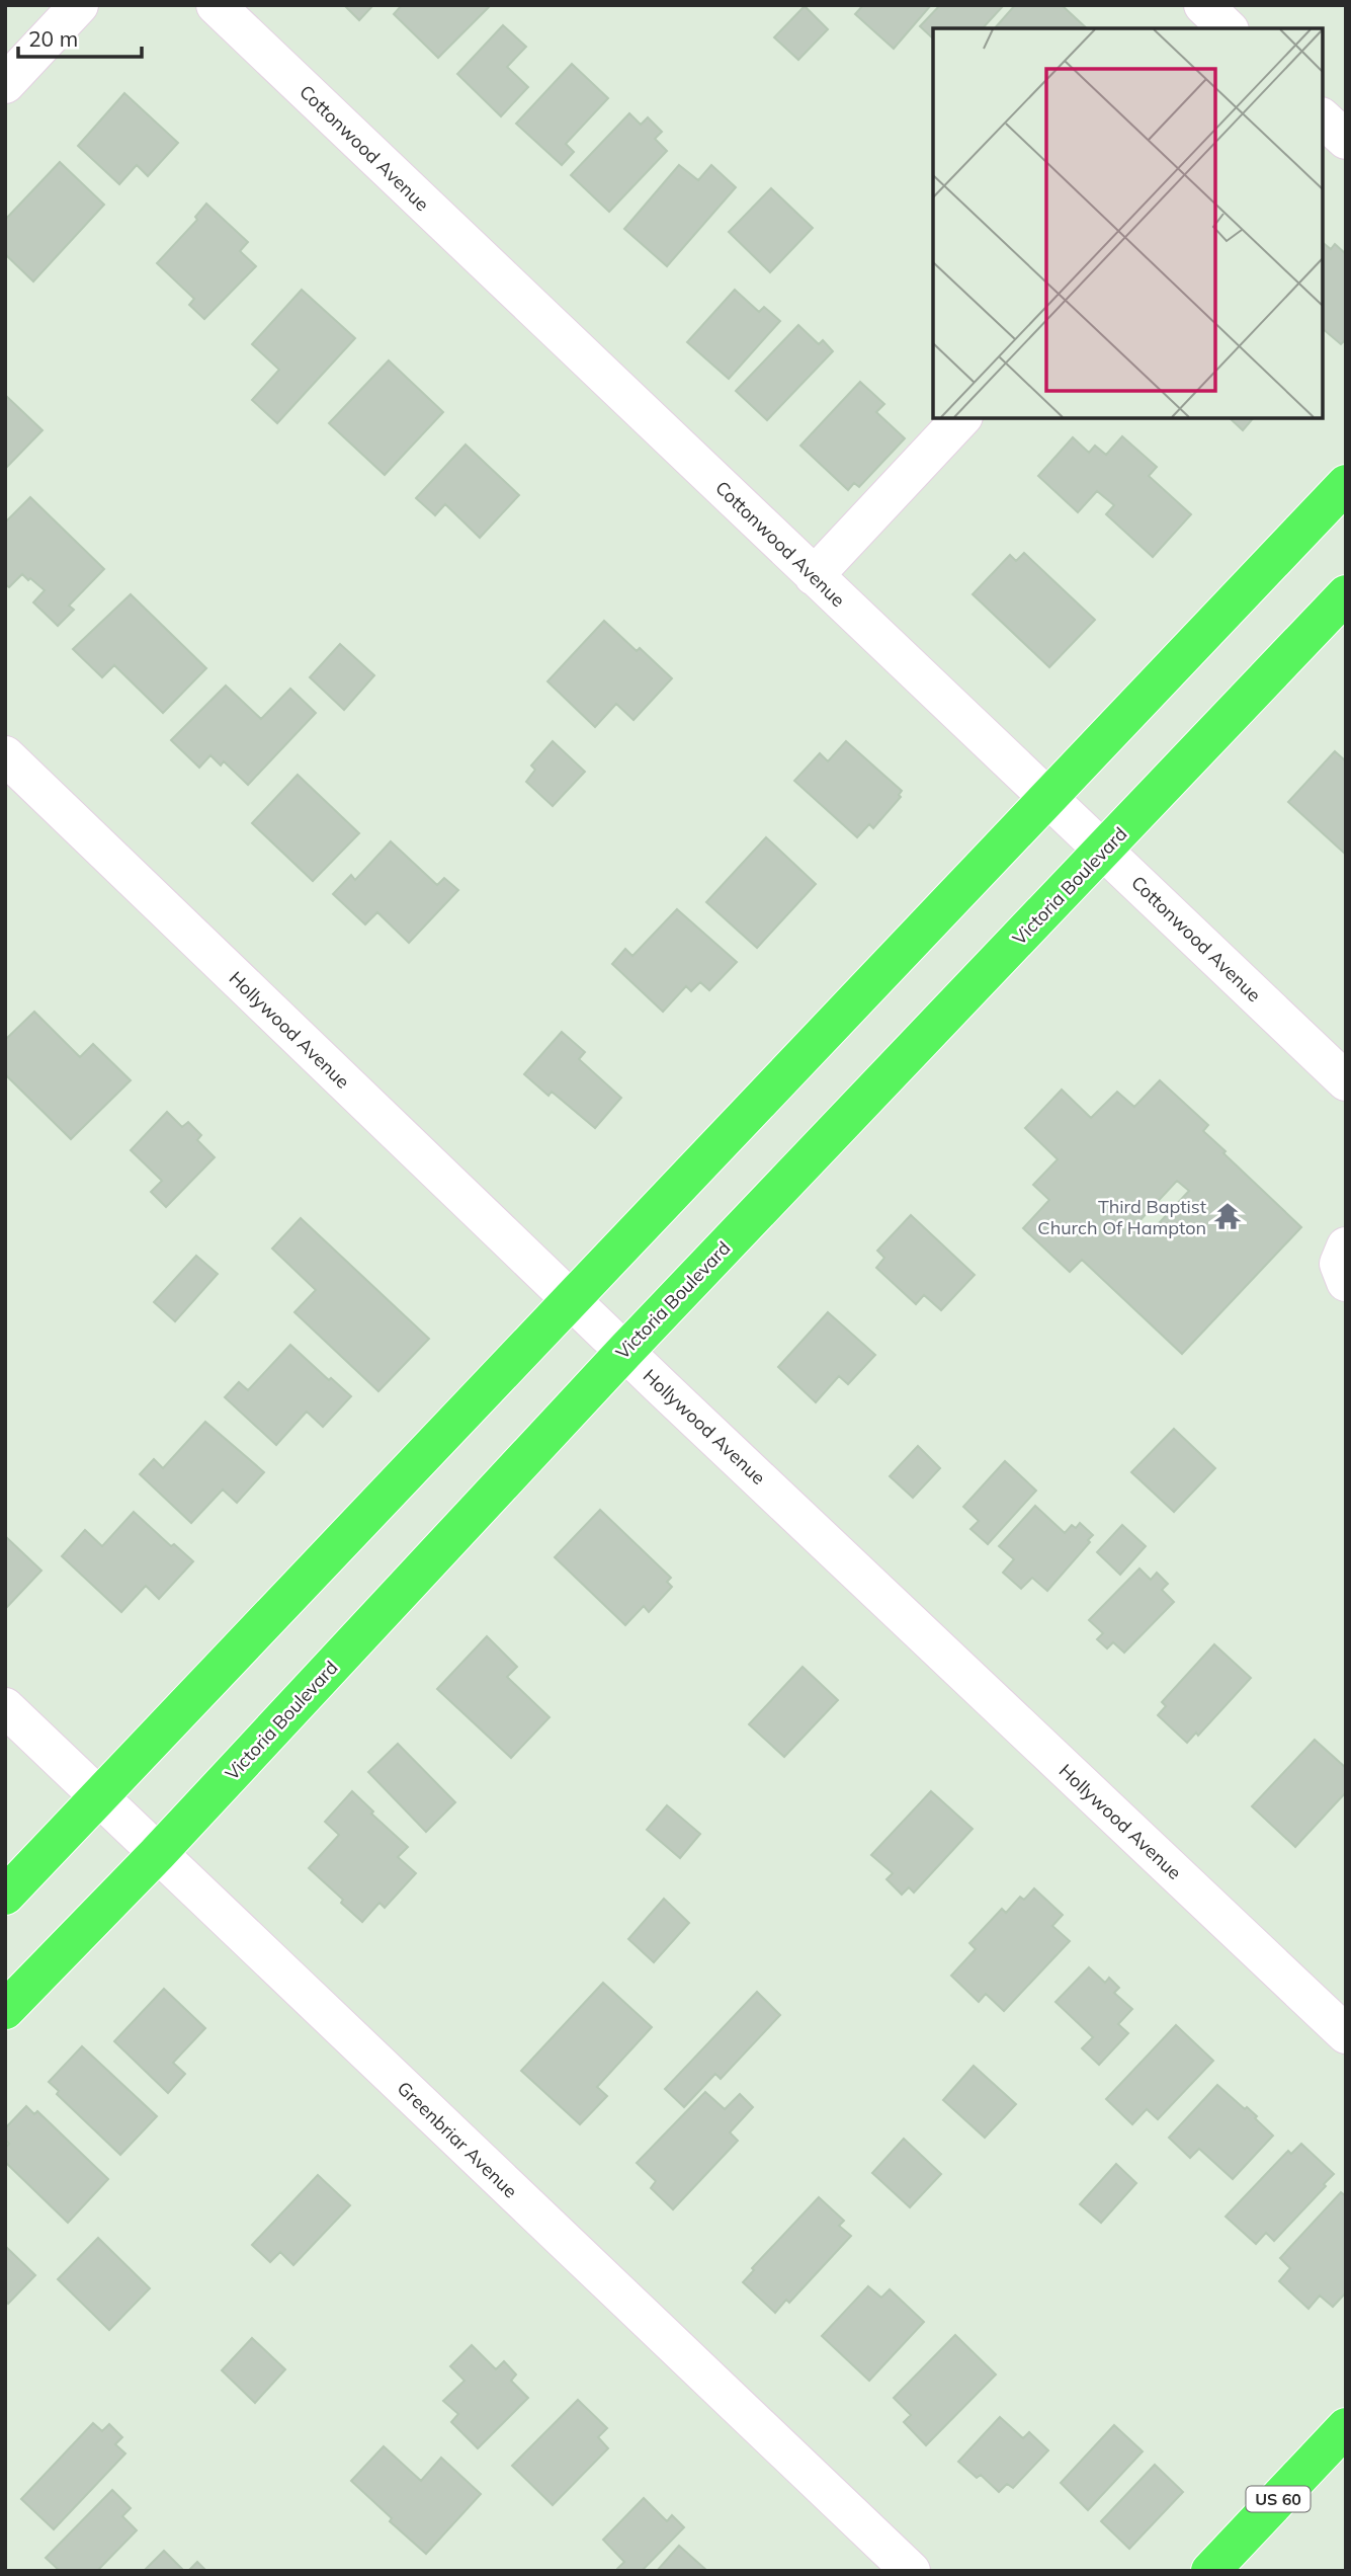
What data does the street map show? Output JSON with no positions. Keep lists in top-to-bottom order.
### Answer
{
  "streets": {
    "main road": ["Victoria Boulevard", "US 60"],
    "street": ["Cottonwood Avenue", "Hollywood Avenue", "Greenbriar Avenue"]
  },
  "crossings": [
    ["Cottonwood Avenue", "Victoria Boulevard"],
    ["Victoria Boulevard", "Hollywood Avenue"],
    ["Victoria Boulevard", "Greenbriar Avenue"]
  ],
  "places": {
    "temple": ["Third Baptist Church Of Hampton"]
  },
  "scale_bar": "20 m"
}
